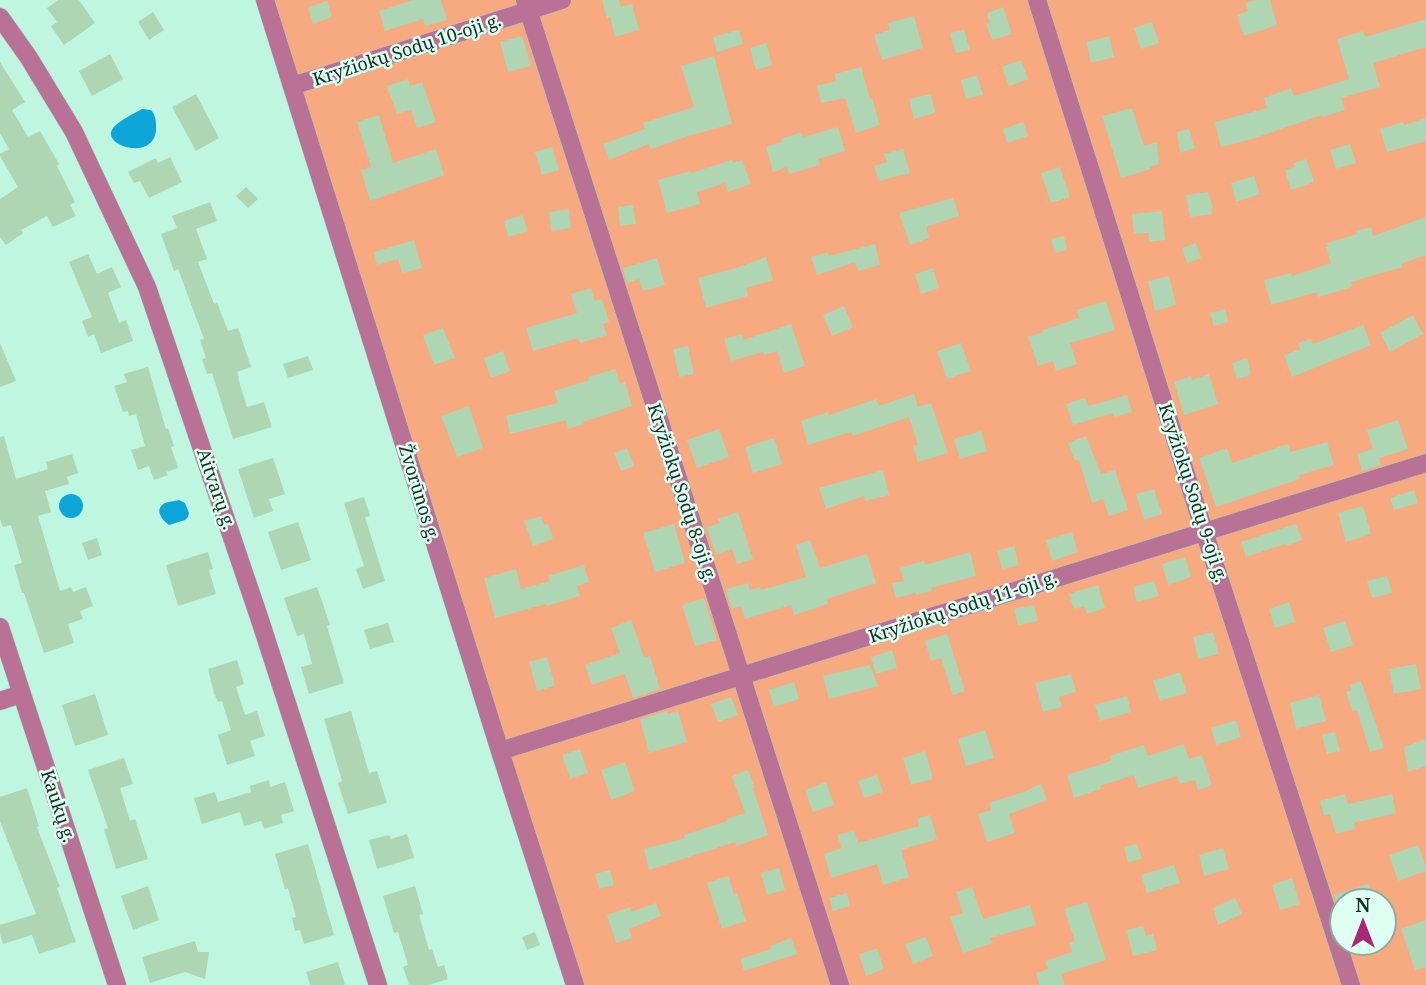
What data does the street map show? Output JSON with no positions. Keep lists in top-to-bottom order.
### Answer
{
  "streets": {
    "street": [
      "Kryžiokų Sodų 10-oji g.",
      "Aitvarų g.",
      "Žvorūnos g.",
      "Kryžiokų Sodų 8-oji g.",
      "Kryžiokų Sodų 9-oji g.",
      "Kryžiokų Sodų 11-oji g.",
      "Kaukų g."
    ]
  },
  "crossings": [
    ["Kryžiokų Sodų 10-oji g.", "Žvorūnos g."],
    ["Kryžiokų Sodų 10-oji g.", "Kryžiokų Sodų 8-oji g."],
    ["Žvorūnos g.", "Kryžiokų Sodų 11-oji g."],
    ["Kryžiokų Sodų 8-oji g.", "Kryžiokų Sodų 11-oji g."],
    ["Kryžiokų Sodų 9-oji g.", "Kryžiokų Sodų 11-oji g."]
  ],
  "north": "top"
}
